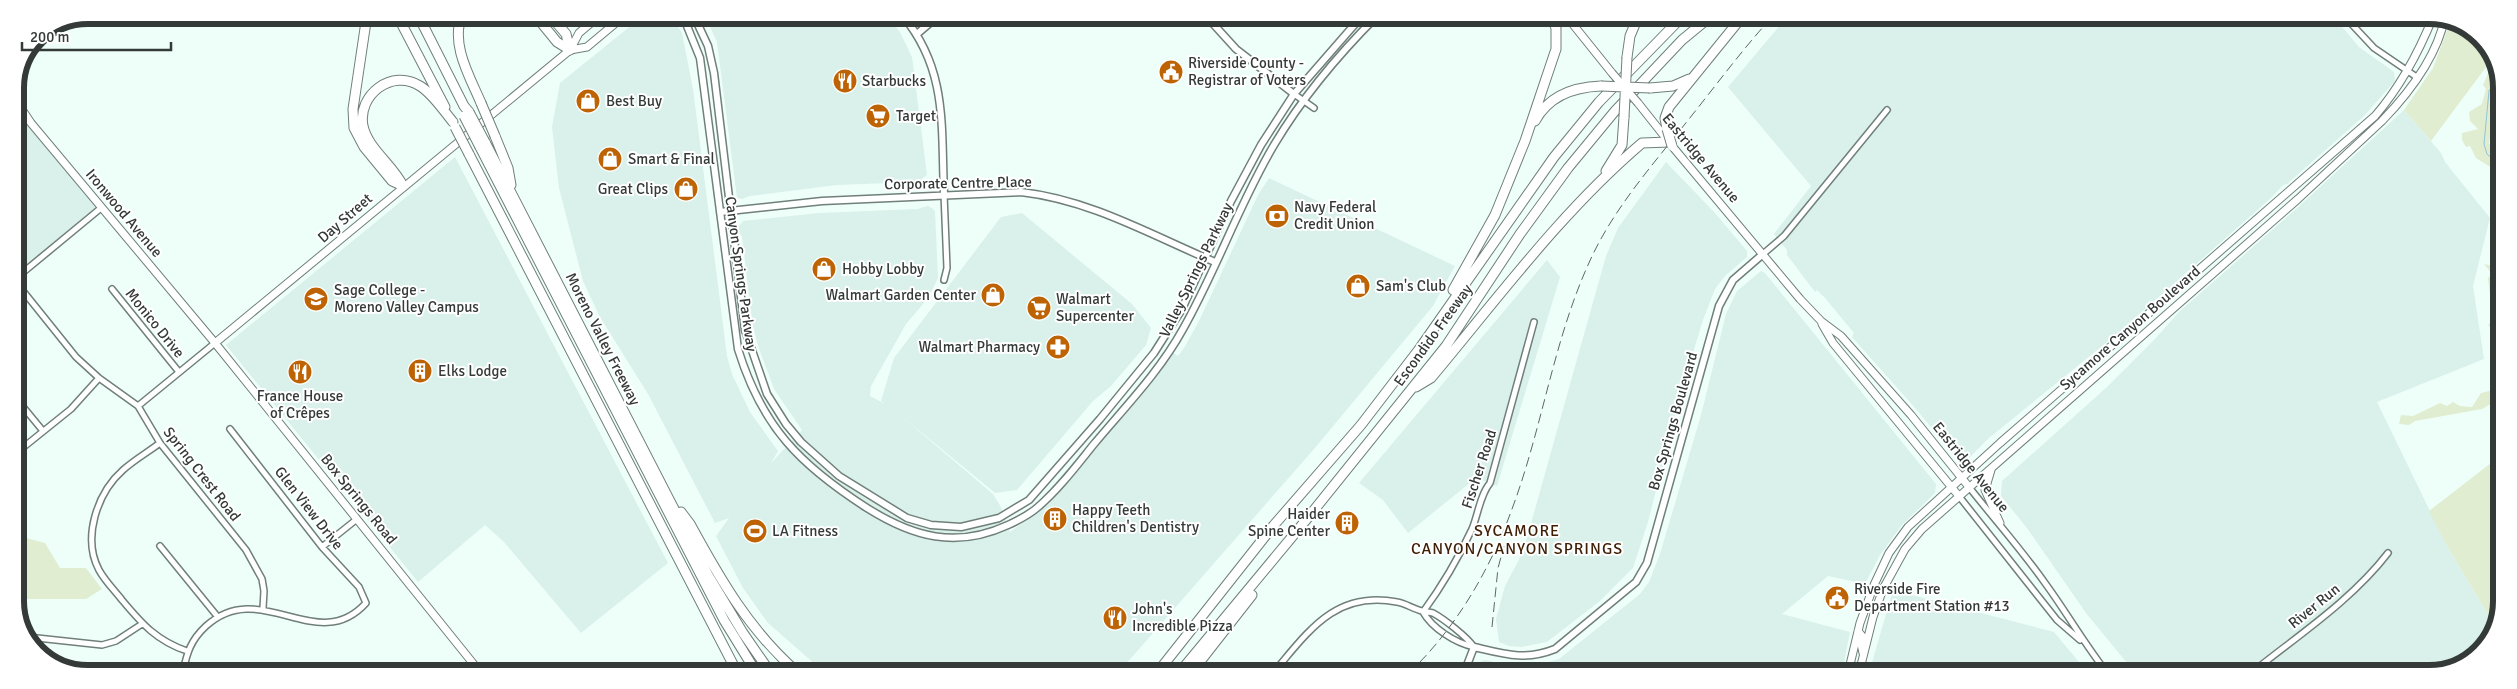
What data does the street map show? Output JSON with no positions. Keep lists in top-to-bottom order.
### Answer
{
  "streets": {
    "highway": ["Escondido Freeway", "Moreno Valley Freeway"],
    "main road": [
      "Eastridge Avenue",
      "Ironwood Avenue",
      "Day Street",
      "Sycamore Canyon Boulevard",
      "Box Springs Road"
    ],
    "street": [
      "Corporate Centre Place",
      "Valley Springs Parkway",
      "Canyon Springs Parkway",
      "Monico Drive",
      "Box Springs Boulevard",
      "Fischer Road",
      "Spring Crest Road",
      "Glen View Drive",
      "River Run"
    ]
  },
  "crossings": [
    ["Eastridge Avenue", "Sycamore Canyon Boulevard"],
    ["Eastridge Avenue", "Box Springs Boulevard"],
    ["Corporate Centre Place", "Valley Springs Parkway"],
    ["Corporate Centre Place", "Canyon Springs Parkway"],
    ["Ironwood Avenue", "Day Street"],
    ["Ironwood Avenue", "Box Springs Road"],
    ["Day Street", "Monico Drive"],
    ["Day Street", "Spring Crest Road"],
    ["Day Street", "Box Springs Road"],
    ["Valley Springs Parkway", "Canyon Springs Parkway"],
    ["Spring Crest Road", "Glen View Drive"]
  ],
  "districts": ["SYCAMORE CANYON/CANYON SPRINGS"],
  "places": {
    "public building": ["Riverside County - Registrar of Voters", "Riverside Fire Department Station #13"],
    "restaurant": ["Starbucks", "France House of Crêpes", "John's Incredible Pizza"],
    "shop": [
      "Best Buy",
      "Smart & Final",
      "Great Clips",
      "Hobby Lobby",
      "Sam's Club",
      "Walmart Garden Center"
    ],
    "supermarket": ["Target", "Walmart Supercenter"],
    "bank": ["Navy Federal Credit Union"],
    "school or university": ["Sage College - Moreno Valley Campus"],
    "pharmacy": ["Walmart Pharmacy"],
    "building": ["Elks Lodge", "Happy Teeth Children's Dentistry", "Haider Spine Center"],
    "sports": ["LA Fitness"]
  },
  "scale_bar": "200 m"
}
